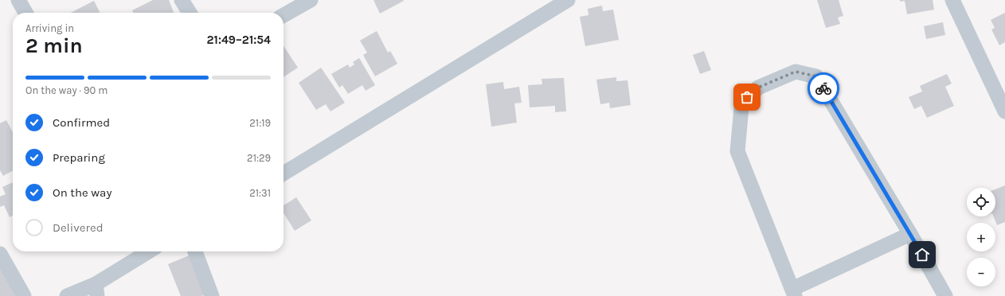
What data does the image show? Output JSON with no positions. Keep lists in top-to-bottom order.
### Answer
{
  "page": {
    "heading": ["2 min", "Arriving in", "21:49–21:54"],
    "bar": "On the way · 90 m",
    "list": [
      ["Confirmed", "21:19"],
      ["Preparing", "21:29"],
      ["On the way", "21:31"],
      "Delivered"
    ],
    "map_buttons": ["+", "−"]
  }
}
